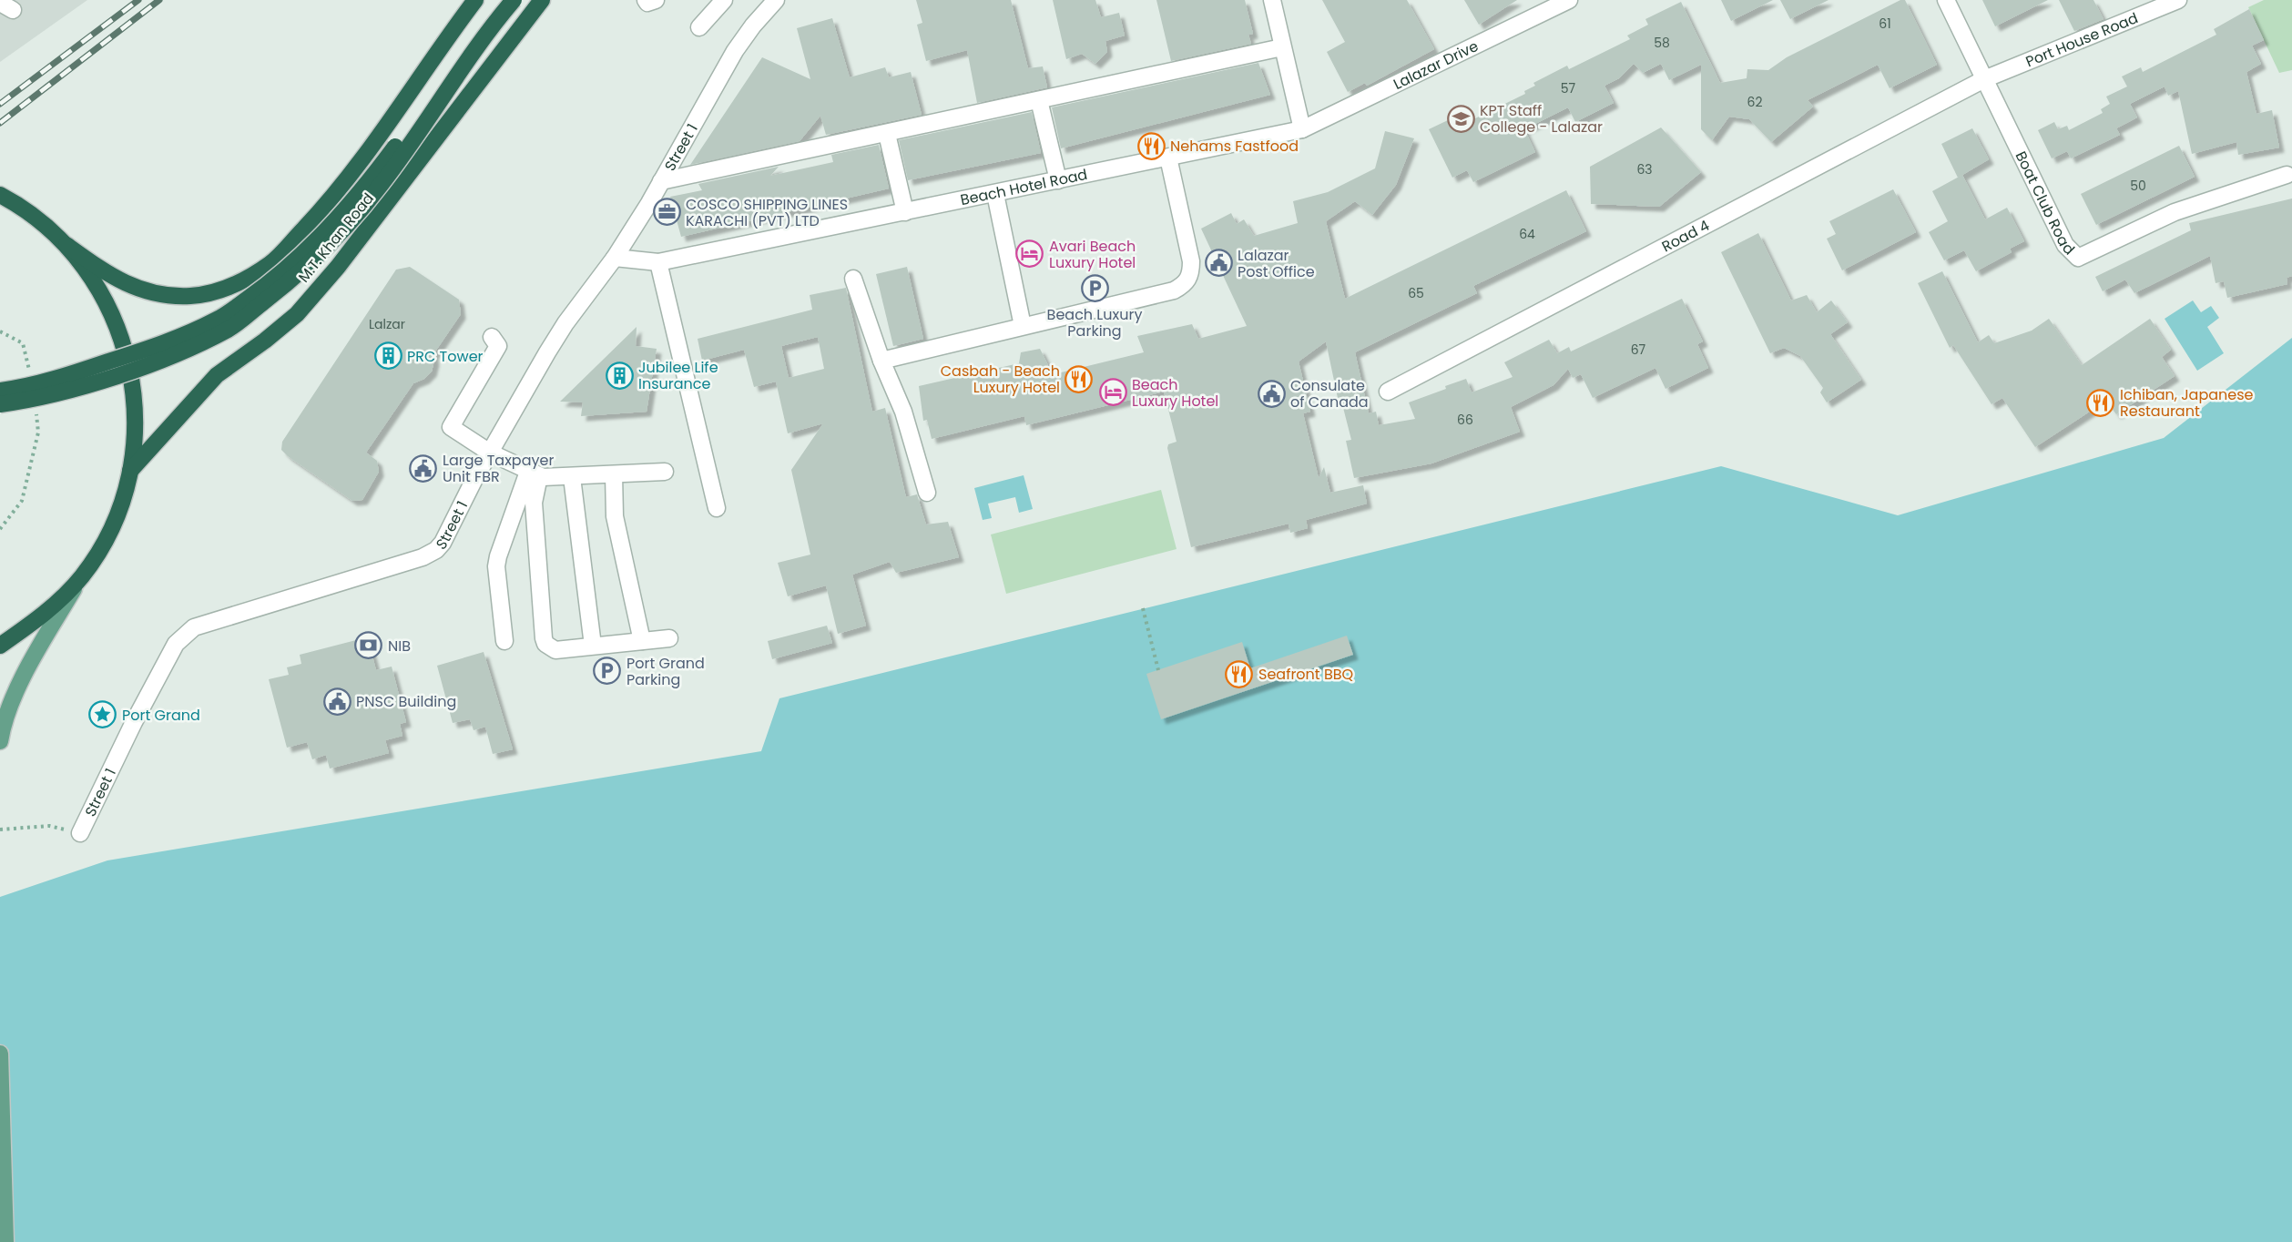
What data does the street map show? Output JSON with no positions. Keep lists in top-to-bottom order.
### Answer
{
  "streets": {
    "highway": ["M.T. Khan Road"],
    "street": [
      "Port House Road",
      "Lalazar Drive",
      "Street 1",
      "Beach Hotel Road",
      "Boat Club Road",
      "Road 4"
    ]
  },
  "crossings": [
    ["Port House Road", "Boat Club Road"],
    ["Port House Road", "Road 4"],
    ["Lalazar Drive", "Beach Hotel Road"],
    ["Street 1", "Beach Hotel Road"],
    ["Boat Club Road", "Road 4"]
  ],
  "places": {
    "school or university": ["KPT Staff College - Lalazar"],
    "restaurant": [
      "Nehams Fastfood",
      "Casbah - Beach Luxury Hotel",
      "Ichiban, Japanese Restaurant",
      "Seafront BBQ"
    ],
    "office": ["COSCO SHIPPING LINES KARACHI (PVT) LTD"],
    "hotel": ["Avari Beach Luxury Hotel", "Beach Luxury Hotel"],
    "public building": [
      "Lalazar Post Office",
      "Consulate of Canada",
      "Large Taxpayer Unit FBR",
      "PNSC Building"
    ],
    "parking": ["Beach Luxury Parking", "Port Grand Parking"],
    "building": ["PRC Tower", "Jubilee Life Insurance"],
    "bank": ["NIB"],
    "place": ["Port Grand"]
  },
  "house_numbers": [
    "61",
    "58",
    "57",
    "62",
    "63",
    "50",
    "64",
    "65",
    "Lalzar",
    "67",
    "66"
  ]
}
